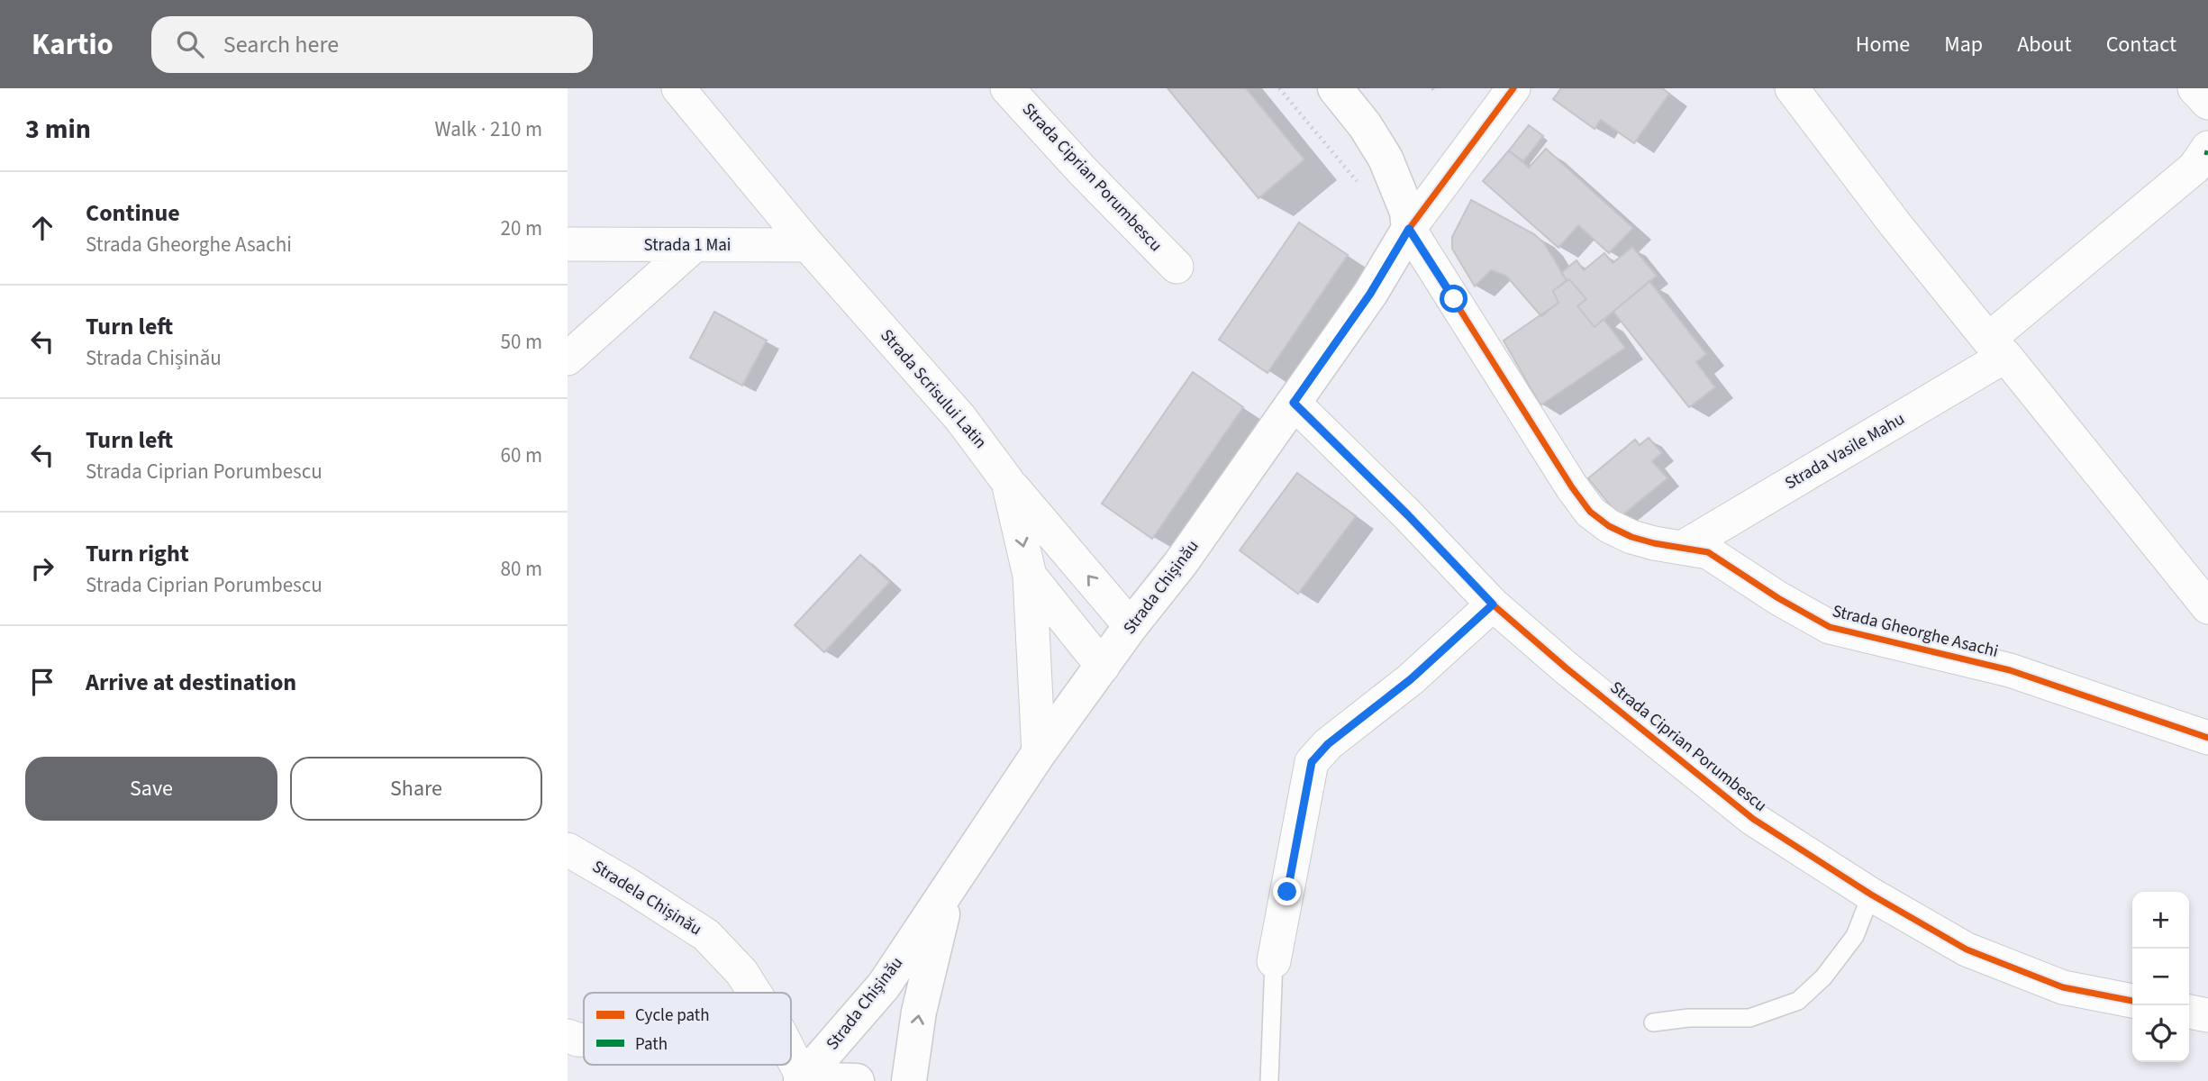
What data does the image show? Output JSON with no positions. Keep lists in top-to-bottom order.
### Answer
{
  "streets": {
    "main road": ["Strada Chișinău"],
    "street": [
      "Strada Ciprian Porumbescu",
      "Strada 1 Mai",
      "Strada Scrisului Latin",
      "Strada Vasile Mahu",
      "Strada Gheorghe Asachi",
      "Stradela Chișinău"
    ]
  },
  "crossings": [
    ["Strada Ciprian Porumbescu", "Strada Chișinău"],
    ["Strada 1 Mai", "Strada Scrisului Latin"],
    ["Strada Scrisului Latin", "Strada Chișinău"],
    ["Strada Vasile Mahu", "Strada Gheorghe Asachi"],
    ["Strada Chișinău", "Strada Gheorghe Asachi"],
    ["Strada Chișinău", "Stradela Chișinău"]
  ],
  "legend": ["Cycle path", "Path"],
  "page": {
    "header": "Kartio",
    "search": "Search here",
    "nav": [
      "Home",
      "Map",
      "About",
      "Contact"
    ],
    "heading": ["3 min", "Walk · 210 m"],
    "list": [
      ["Continue", "Strada Gheorghe Asachi", "20 m"],
      ["Turn left", "Strada Chișinău", "50 m"],
      ["Turn left", "Strada Ciprian Porumbescu", "60 m"],
      ["Turn right", "Strada Ciprian Porumbescu", "80 m"],
      "Arrive at destination"
    ],
    "buttons": ["Save", "Share"],
    "map_buttons": ["+", "−"]
  }
}
